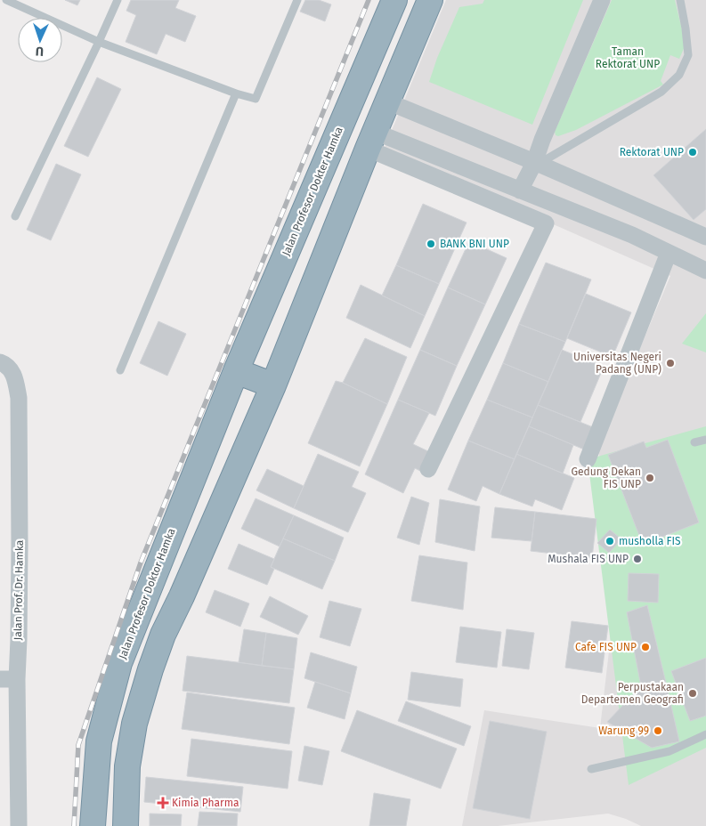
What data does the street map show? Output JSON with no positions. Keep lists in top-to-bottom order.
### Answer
{
  "streets": {
    "highway": ["Jalan Profesor Dokter Hamka", "Jalan Profesor Doktor Hamka"],
    "street": ["Jalan Prof. Dr. Hamka"]
  },
  "crossings": [
    ["Jalan Profesor Dokter Hamka", "Jalan Profesor Doktor Hamka"]
  ],
  "parks": ["Taman Rektorat UNP"],
  "places": {
    "other": [
      "Rektorat UNP",
      "BANK BNI UNP",
      "Universitas Negeri Padang (UNP)",
      "Gedung Dekan FIS UNP",
      "musholla FIS",
      "Mushala FIS UNP",
      "Cafe FIS UNP",
      "Perpustakaan Departemen Geografi",
      "Warung 99"
    ],
    "health": ["Kimia Pharma"]
  },
  "north": "bottom"
}
